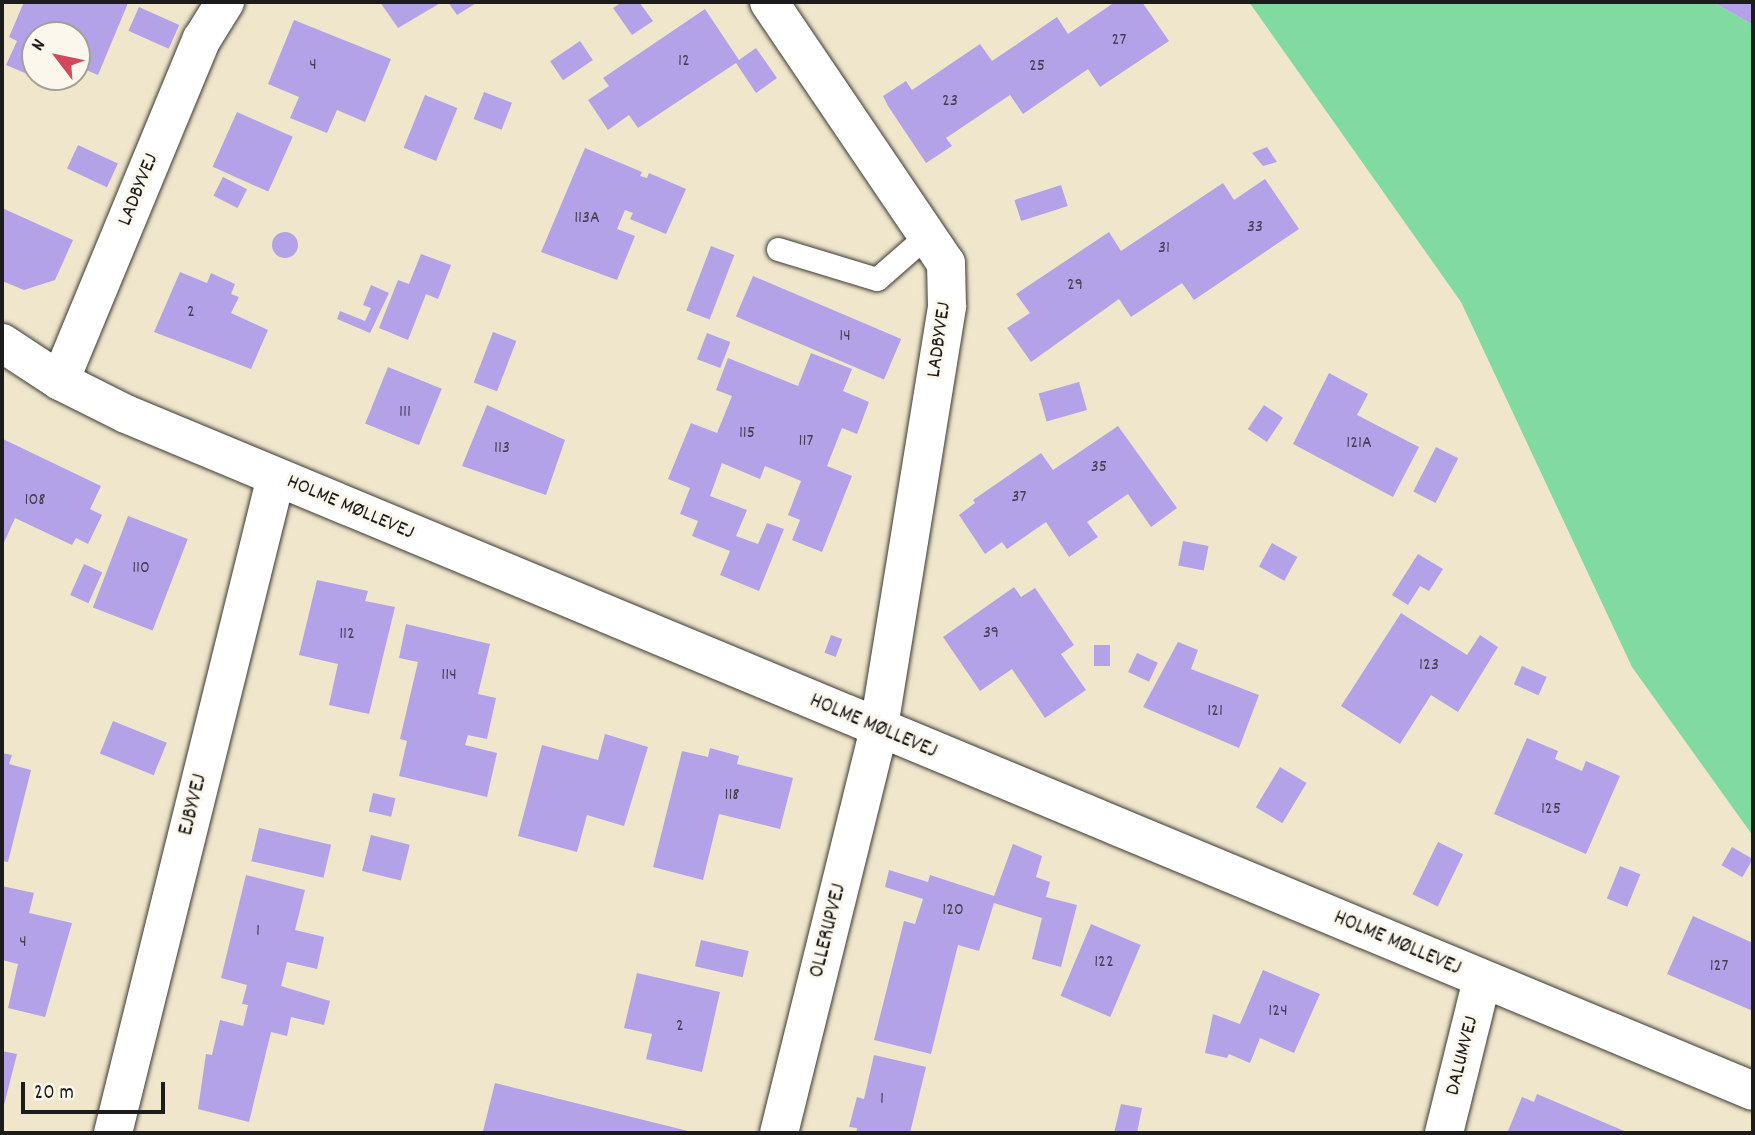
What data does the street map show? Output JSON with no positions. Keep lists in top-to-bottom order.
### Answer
{
  "streets": {
    "street": [
      "LADBYVEJ",
      "HOLME MØLLEVEJ",
      "EJBYVEJ",
      "OLLERUPVEJ",
      "DALUMVEJ"
    ]
  },
  "crossings": [
    ["LADBYVEJ", "HOLME MØLLEVEJ"],
    ["LADBYVEJ", "OLLERUPVEJ"],
    ["HOLME MØLLEVEJ", "EJBYVEJ"],
    ["HOLME MØLLEVEJ", "OLLERUPVEJ"],
    ["HOLME MØLLEVEJ", "DALUMVEJ"]
  ],
  "house_numbers": [
    "27",
    "12",
    "4",
    "25",
    "23",
    "113A",
    "33",
    "31",
    "29",
    "2",
    "14",
    "111",
    "115",
    "117",
    "121A",
    "113",
    "35",
    "37",
    "108",
    "110",
    "39",
    "112",
    "123",
    "114",
    "121",
    "118",
    "125",
    "120",
    "1",
    "4",
    "122",
    "127",
    "124",
    "2",
    "1"
  ],
  "scale_bar": "20 m",
  "north": "top left"
}
